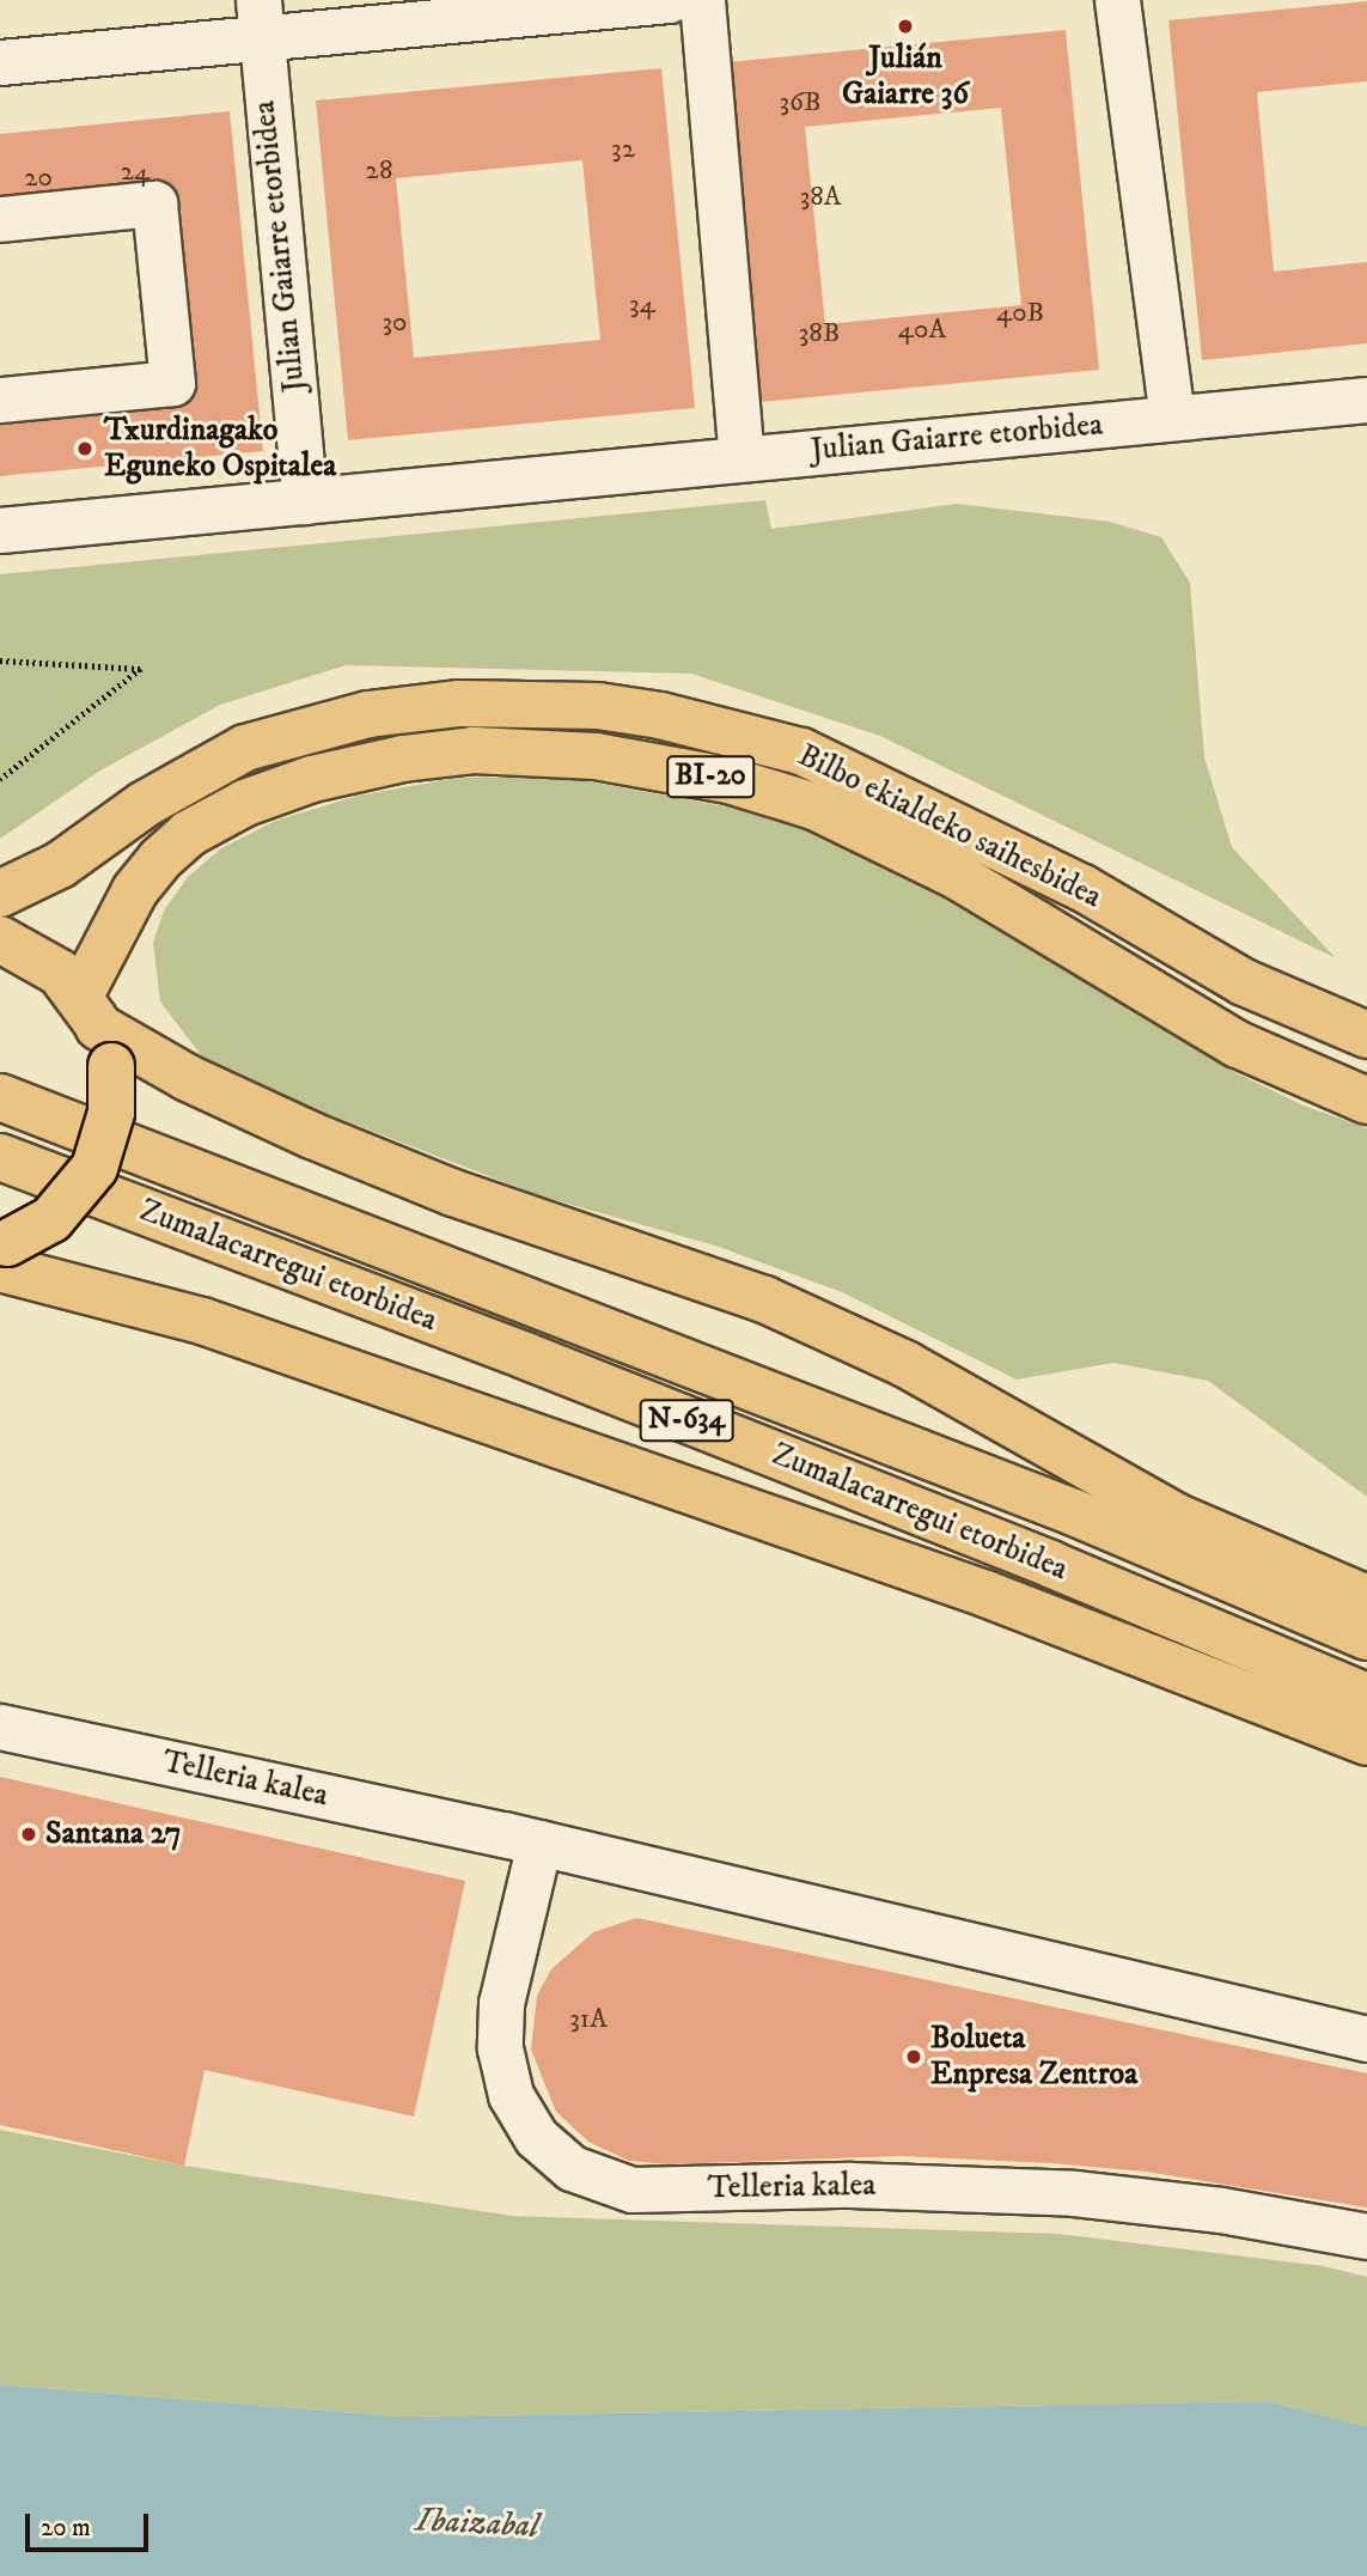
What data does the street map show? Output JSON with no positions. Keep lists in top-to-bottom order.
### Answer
{
  "streets": {
    "main road": [
      "BI-20",
      "Bilbo ekialdeko saihesbidea",
      "Zumalacarregui etorbidea",
      "N-634"
    ],
    "street": ["Julian Gaiarre etorbidea", "Telleria kalea"]
  },
  "water": ["Ibaizabal"],
  "places": [
    "Julián Gaiarre 36",
    "Txurdinagako Eguneko Ospitalea",
    "Santana 27",
    "Bolueta Enpresa Zentroa"
  ],
  "house_numbers": [
    "36B",
    "32",
    "28",
    "24",
    "20",
    "38A",
    "34",
    "40B",
    "30",
    "40A",
    "38B",
    "31A"
  ],
  "scale_bar": "20 m"
}
